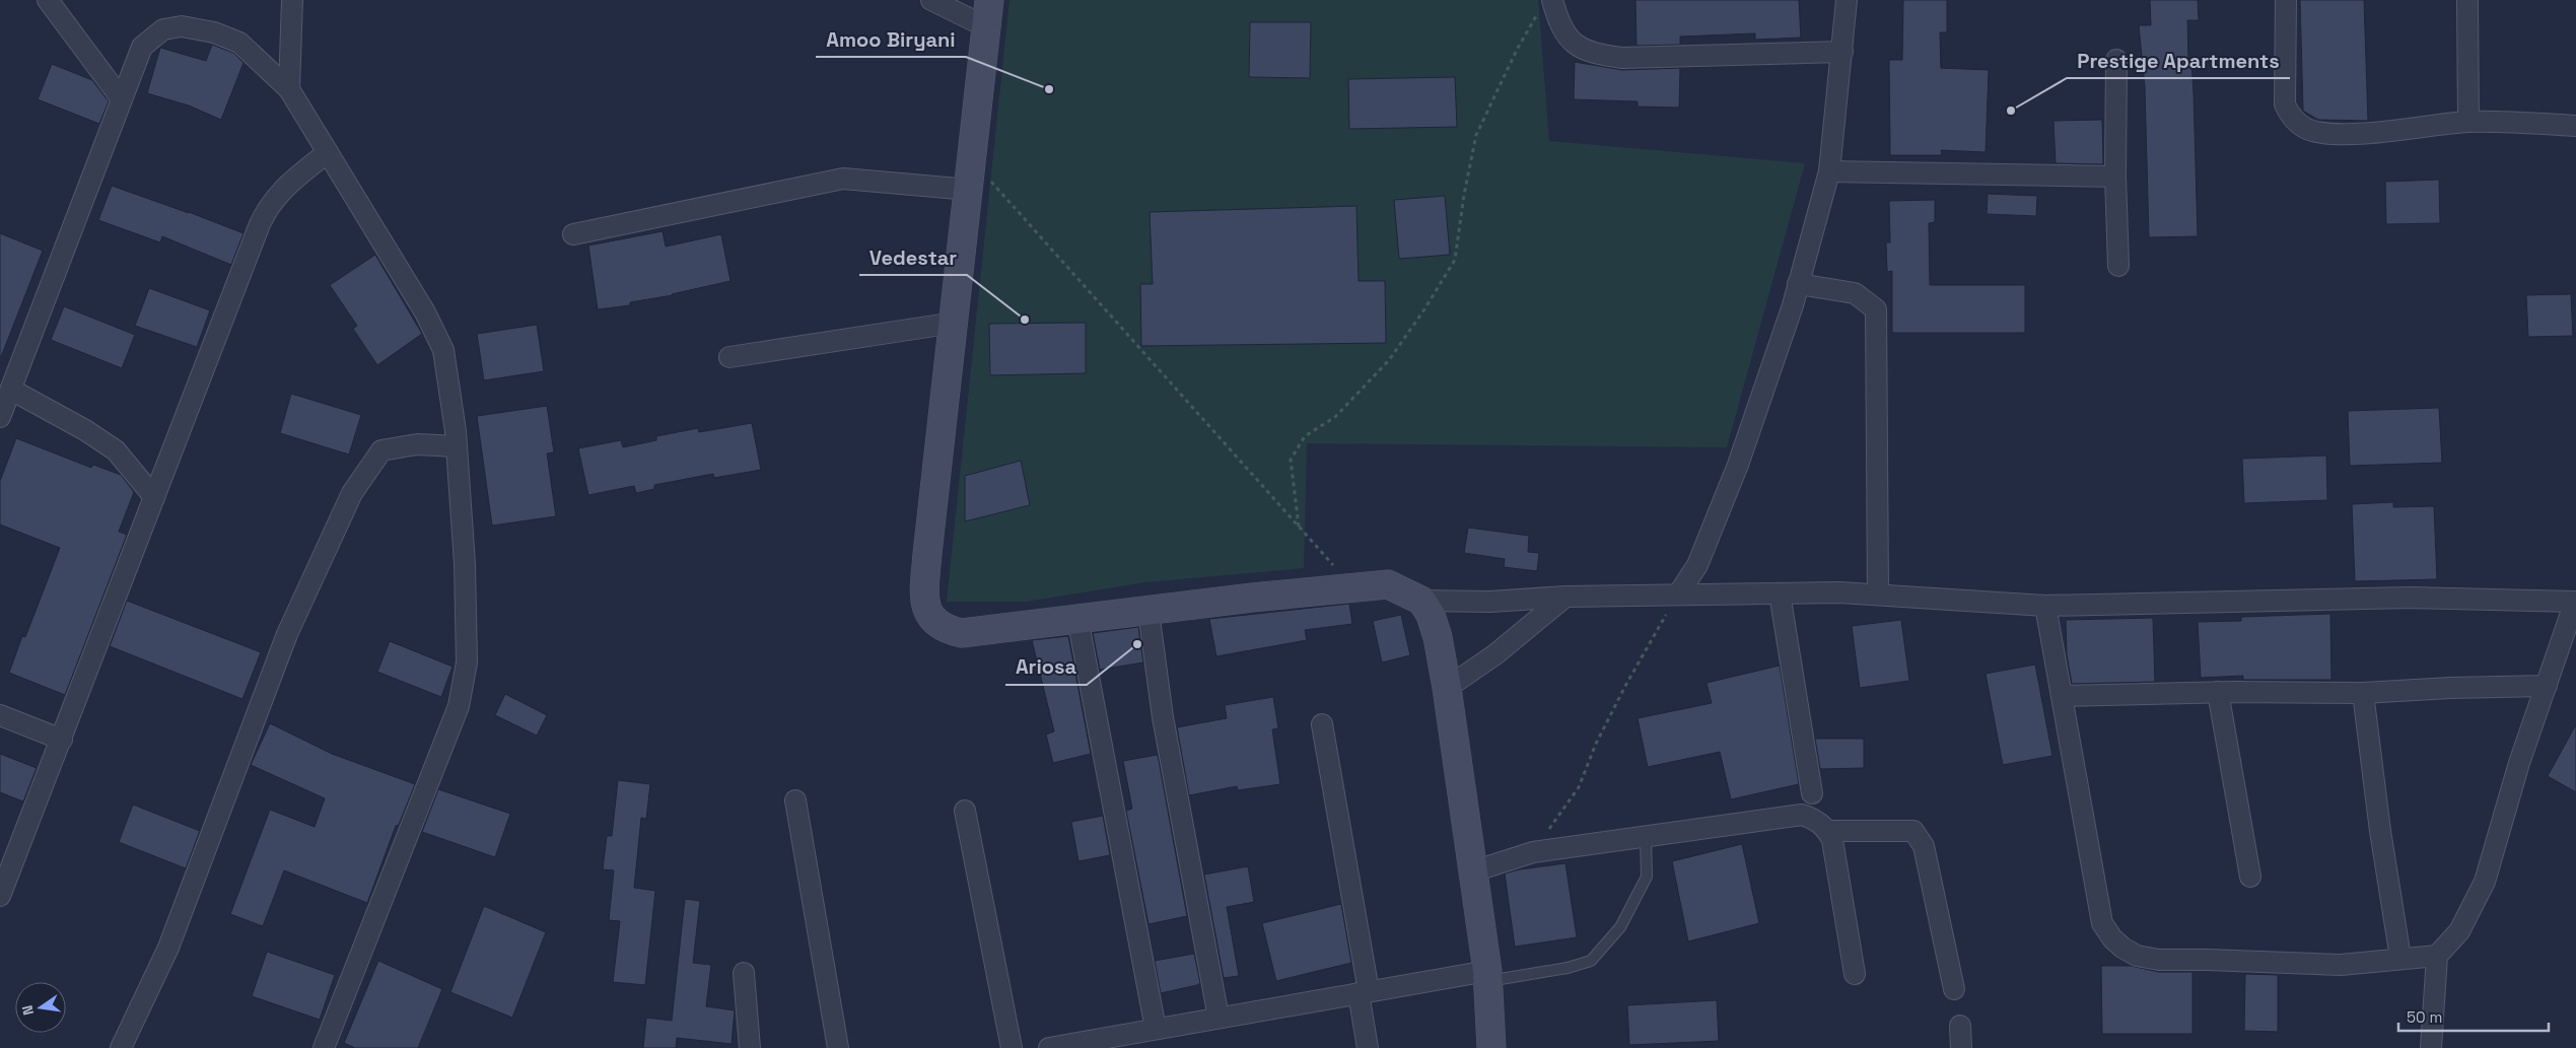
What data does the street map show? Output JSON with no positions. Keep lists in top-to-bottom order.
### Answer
{
  "places": [
    "Amoo Biryani",
    "Prestige Apartments",
    "Vedestar",
    "Ariosa"
  ],
  "scale_bar": "50 m",
  "north": "left"
}
